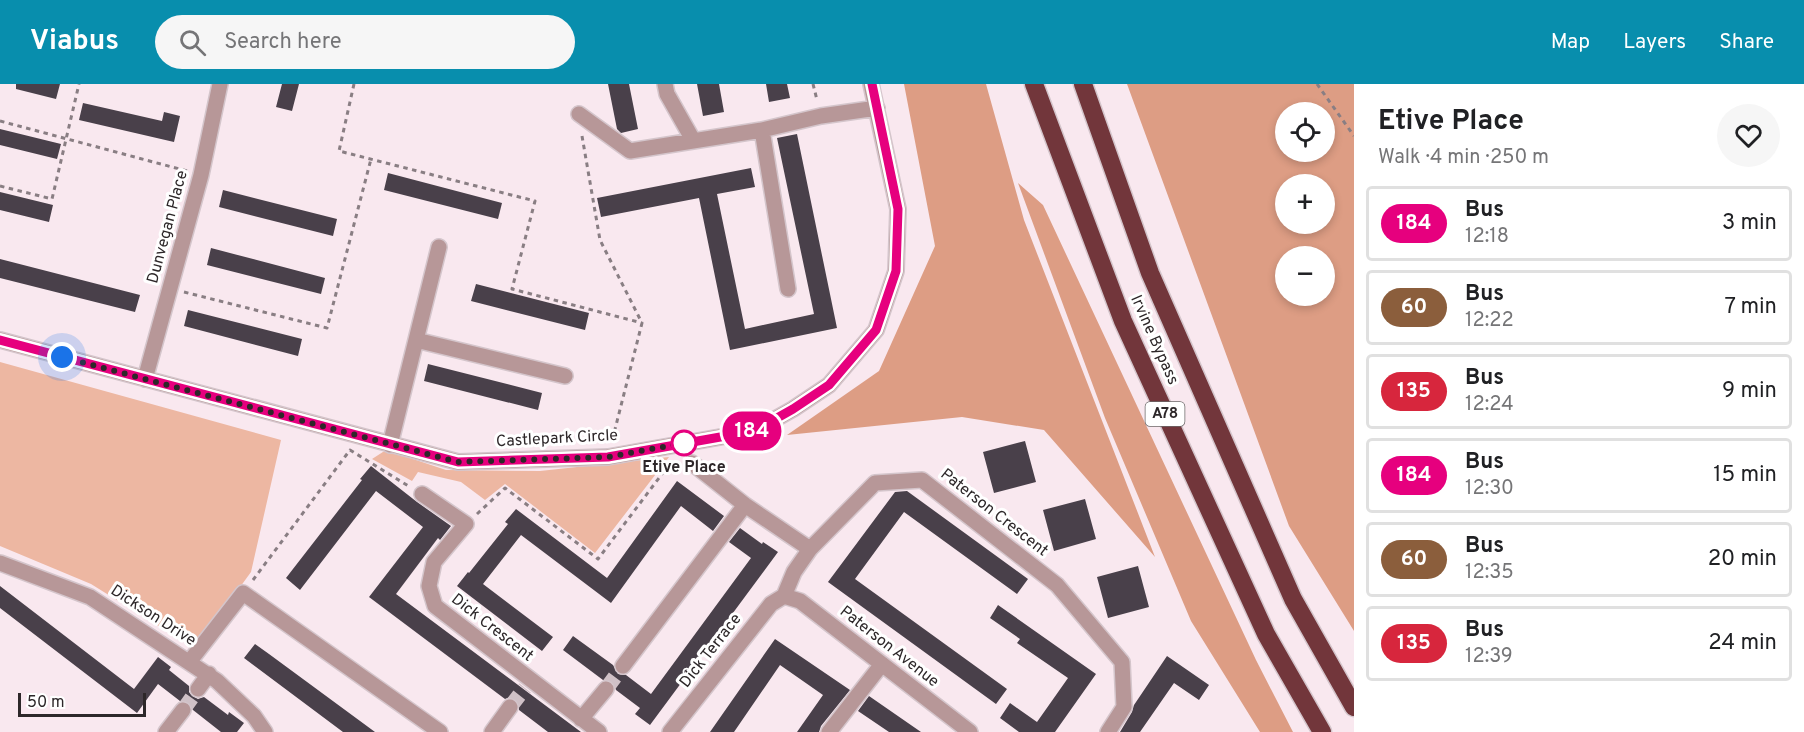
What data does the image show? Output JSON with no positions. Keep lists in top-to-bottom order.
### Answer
{
  "streets": {
    "highway": ["Irvine Bypass", "A78"],
    "street": [
      "Dunvegan Place",
      "Castlepark Circle",
      "Paterson Crescent",
      "Dickson Drive",
      "Dick Crescent",
      "Paterson Avenue",
      "Dick Terrace"
    ]
  },
  "crossings": [
    ["Dunvegan Place", "Castlepark Circle"],
    ["Paterson Crescent", "Paterson Avenue"],
    ["Paterson Crescent", "Dick Terrace"],
    ["Paterson Avenue", "Dick Terrace"]
  ],
  "places": ["Etive Place"],
  "lines": ["bus line 184"],
  "scale_bar": "50 m",
  "page": {
    "header": "Viabus",
    "search": "Search here",
    "nav": ["Map", "Layers", "Share"],
    "on_map": "184",
    "heading": ["Etive Place", "Walk · 4 min · 250 m"],
    "map_buttons": ["+", "−"],
    "list": [
      {
        "mark": "184",
        "name": "Bus",
        "note": "12:18",
        "value": "3 min"
      },
      {
        "mark": "60",
        "name": "Bus",
        "note": "12:22",
        "value": "7 min"
      },
      {
        "mark": "135",
        "name": "Bus",
        "note": "12:24",
        "value": "9 min"
      },
      {
        "mark": "184",
        "name": "Bus",
        "note": "12:30",
        "value": "15 min"
      },
      {
        "mark": "60",
        "name": "Bus",
        "note": "12:35",
        "value": "20 min"
      },
      {
        "mark": "135",
        "name": "Bus",
        "note": "12:39",
        "value": "24 min"
      }
    ],
    "scale": "50 m"
  }
}
